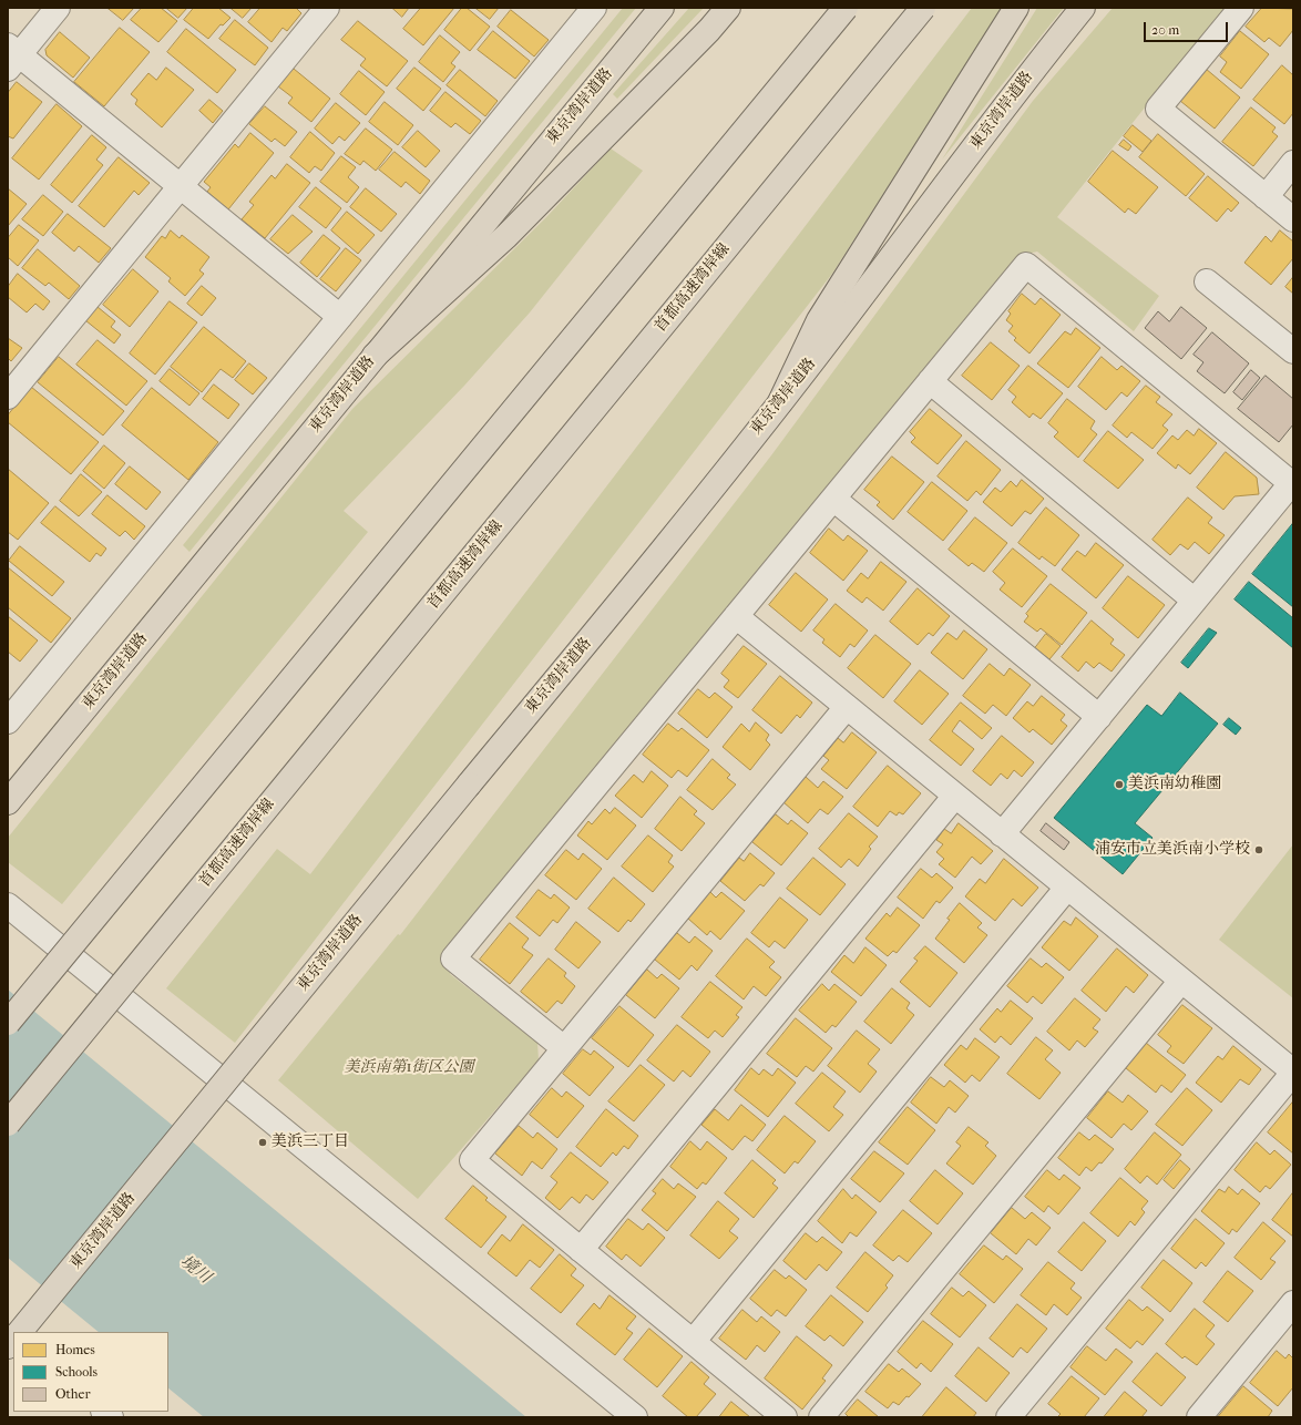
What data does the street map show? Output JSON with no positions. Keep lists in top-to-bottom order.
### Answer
{
  "streets": {
    "highway": ["東京湾岸道路", "首都高速湾岸線"]
  },
  "water": ["境川"],
  "parks": ["美浜南第1街区公園"],
  "places": ["美浜南幼稚園", "浦安市立美浜南小学校", "美浜三丁目"],
  "legend": ["Homes", "Schools", "Other"],
  "scale_bar": "20 m"
}
